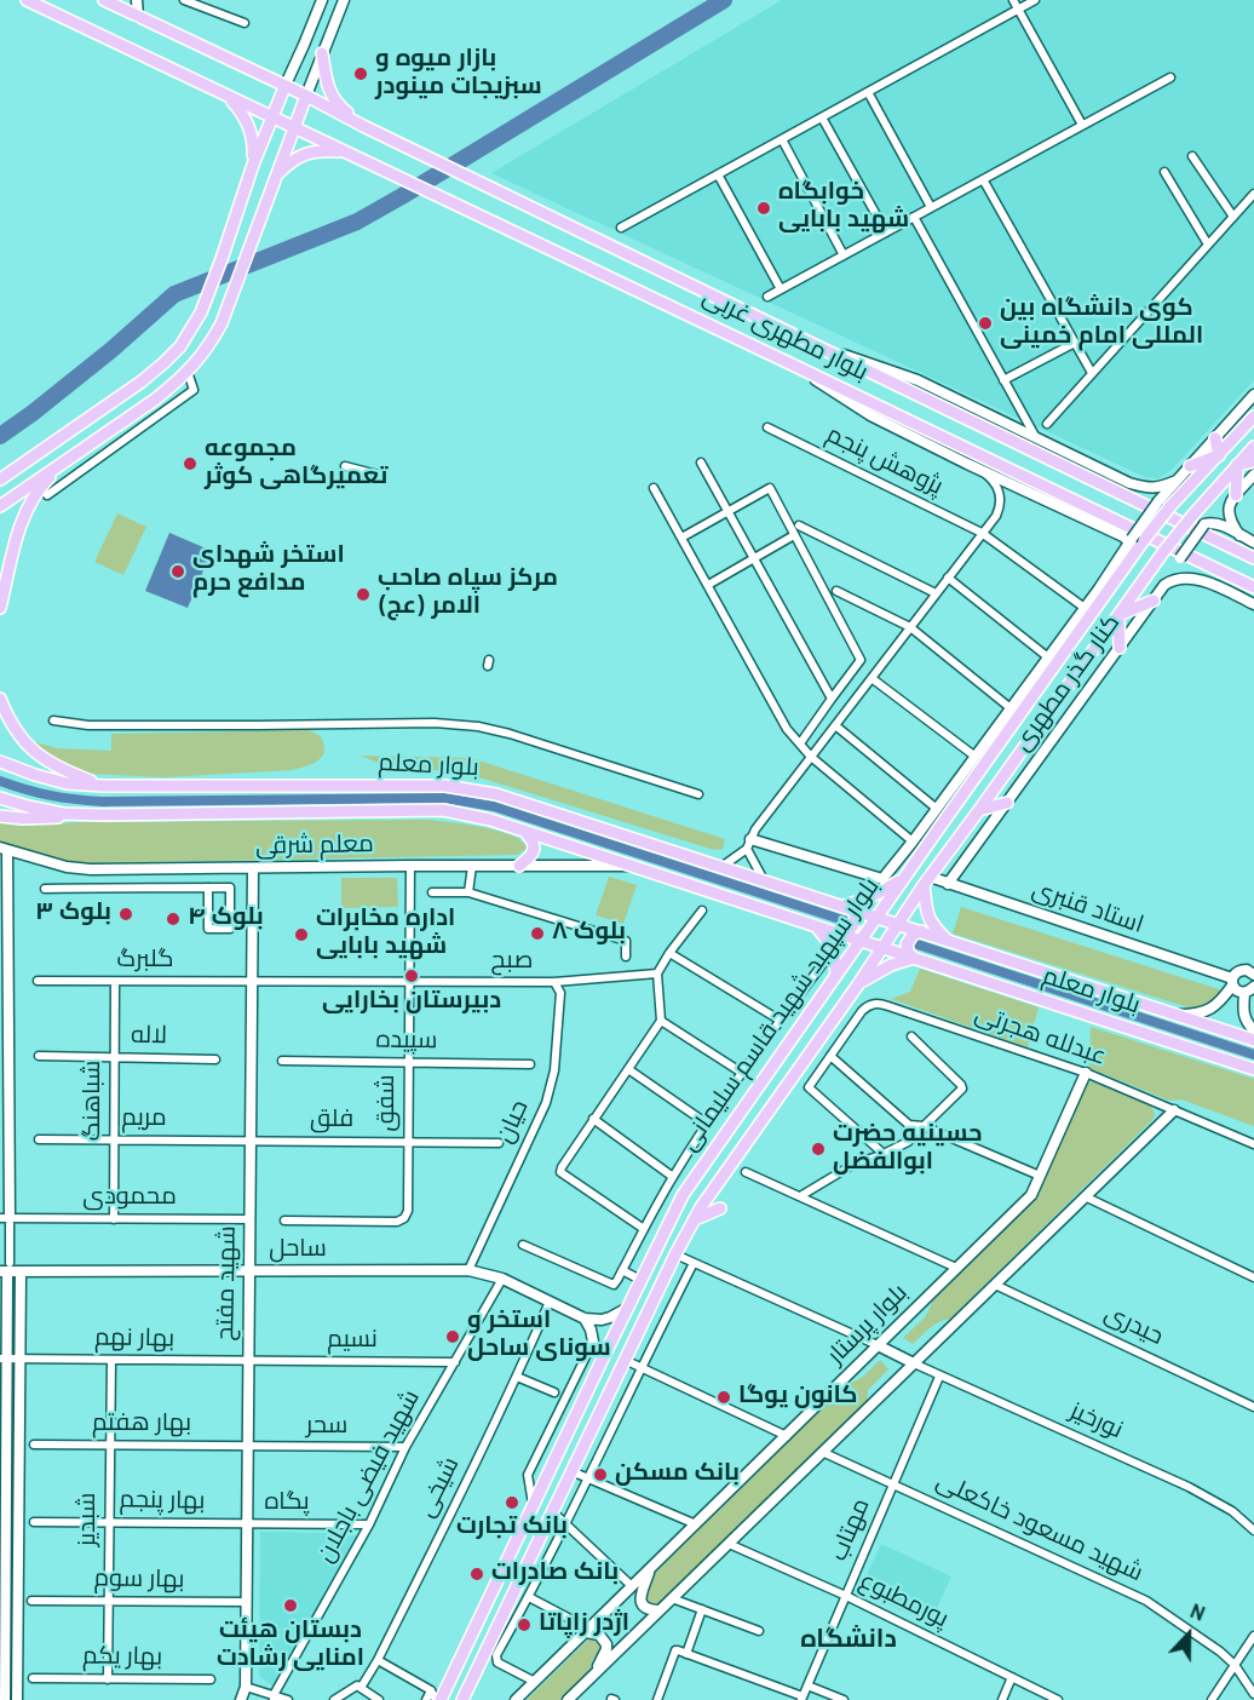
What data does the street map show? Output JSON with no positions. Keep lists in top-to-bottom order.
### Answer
{
  "streets": {
    "main road": ["بلوار مطهری غربی", "بلوار معلم", "بلوار سپهبد شهید قاسم سلیمانی"],
    "street": [
      "پژوهش پنجم",
      "کنار گذر مطهری",
      "معلم شرقی",
      "استاد قنبری",
      "گلبرگ",
      "صبح",
      "لاله",
      "عبدلله هجرتی",
      "سپیده",
      "شباهنگ",
      "شفق",
      "مریم",
      "فلق",
      "حیان",
      "محمودی",
      "ساحل",
      "شهید مفتح",
      "بلوار پرستار",
      "حیدری",
      "بهار نهم",
      "نسیم",
      "نورخیز",
      "بهار هفتم",
      "سحر",
      "شهید فیضی باجلان",
      "شیخی",
      "بهار پنجم",
      "پگاه",
      "شبدیز",
      "شهید مسعود خاکعلی",
      "مهتاب",
      "بهار سوم",
      "پورمطبوع",
      "بهار یکم"
    ]
  },
  "crossings": [
    ["کنار گذر مطهری", "استاد قنبری"],
    ["بلوار معلم", "معلم شرقی"],
    ["بلوار معلم", "بلوار سپهبد شهید قاسم سلیمانی"],
    ["معلم شرقی", "شفق"],
    ["معلم شرقی", "شهید مفتح"],
    ["استاد قنبری", "بلوار سپهبد شهید قاسم سلیمانی"],
    ["گلبرگ", "صبح"],
    ["گلبرگ", "شباهنگ"],
    ["گلبرگ", "شهید مفتح"],
    ["صبح", "شفق"],
    ["صبح", "حیان"],
    ["صبح", "شهید مفتح"],
    ["لاله", "شباهنگ"],
    ["عبدلله هجرتی", "بلوار پرستار"],
    ["سپیده", "شفق"],
    ["شباهنگ", "مریم"],
    ["شباهنگ", "محمودی"],
    ["شفق", "فلق"],
    ["مریم", "فلق"],
    ["مریم", "شهید مفتح"],
    ["فلق", "شهید مفتح"],
    ["حیان", "ساحل"],
    ["محمودی", "شهید مفتح"],
    ["ساحل", "شهید مفتح"],
    ["ساحل", "شهید فیضی باجلان"],
    ["ساحل", "شیخی"],
    ["شهید مفتح", "بهار نهم"],
    ["شهید مفتح", "نسیم"],
    ["شهید مفتح", "بهار هفتم"],
    ["شهید مفتح", "سحر"],
    ["شهید مفتح", "بهار پنجم"],
    ["شهید مفتح", "پگاه"],
    ["شهید مفتح", "بهار سوم"],
    ["بهار نهم", "نسیم"],
    ["بهار نهم", "شبدیز"],
    ["نسیم", "شهید فیضی باجلان"],
    ["نورخیز", "مهتاب"],
    ["بهار هفتم", "سحر"],
    ["بهار هفتم", "شبدیز"],
    ["سحر", "شهید فیضی باجلان"],
    ["شهید فیضی باجلان", "پگاه"],
    ["بهار پنجم", "پگاه"],
    ["بهار پنجم", "شبدیز"],
    ["شبدیز", "بهار سوم"],
    ["شبدیز", "بهار یکم"],
    ["شهید مسعود خاکعلی", "مهتاب"],
    ["مهتاب", "پورمطبوع"]
  ],
  "districts": ["دانشگاه"],
  "places": [
    "بازار میوه و سبزیجات مینودر",
    "خوابگاه شهید بابایی",
    "کوی دانشگاه بین المللی امام خمینی",
    "مجموعه تعمیرگاهی کوثر",
    "استخر شهدای مدافع حرم",
    "مرکز سپاه صاحب الامر (عج)",
    "بلوک ۳",
    "بلوک ۴",
    "بلوک ۸",
    "اداره مخابرات شهید بابایی",
    "دبیرستان بخارایی",
    "حسینیه حضرت ابوالفضل",
    "استخر و سونای ساحل",
    "کانون یوگا",
    "بانک مسکن",
    "بانک تجارت",
    "بانک صادرات",
    "دبستان هیئت امنایی رشادت",
    "اژدر زاپاتا"
  ],
  "north": "top"
}
